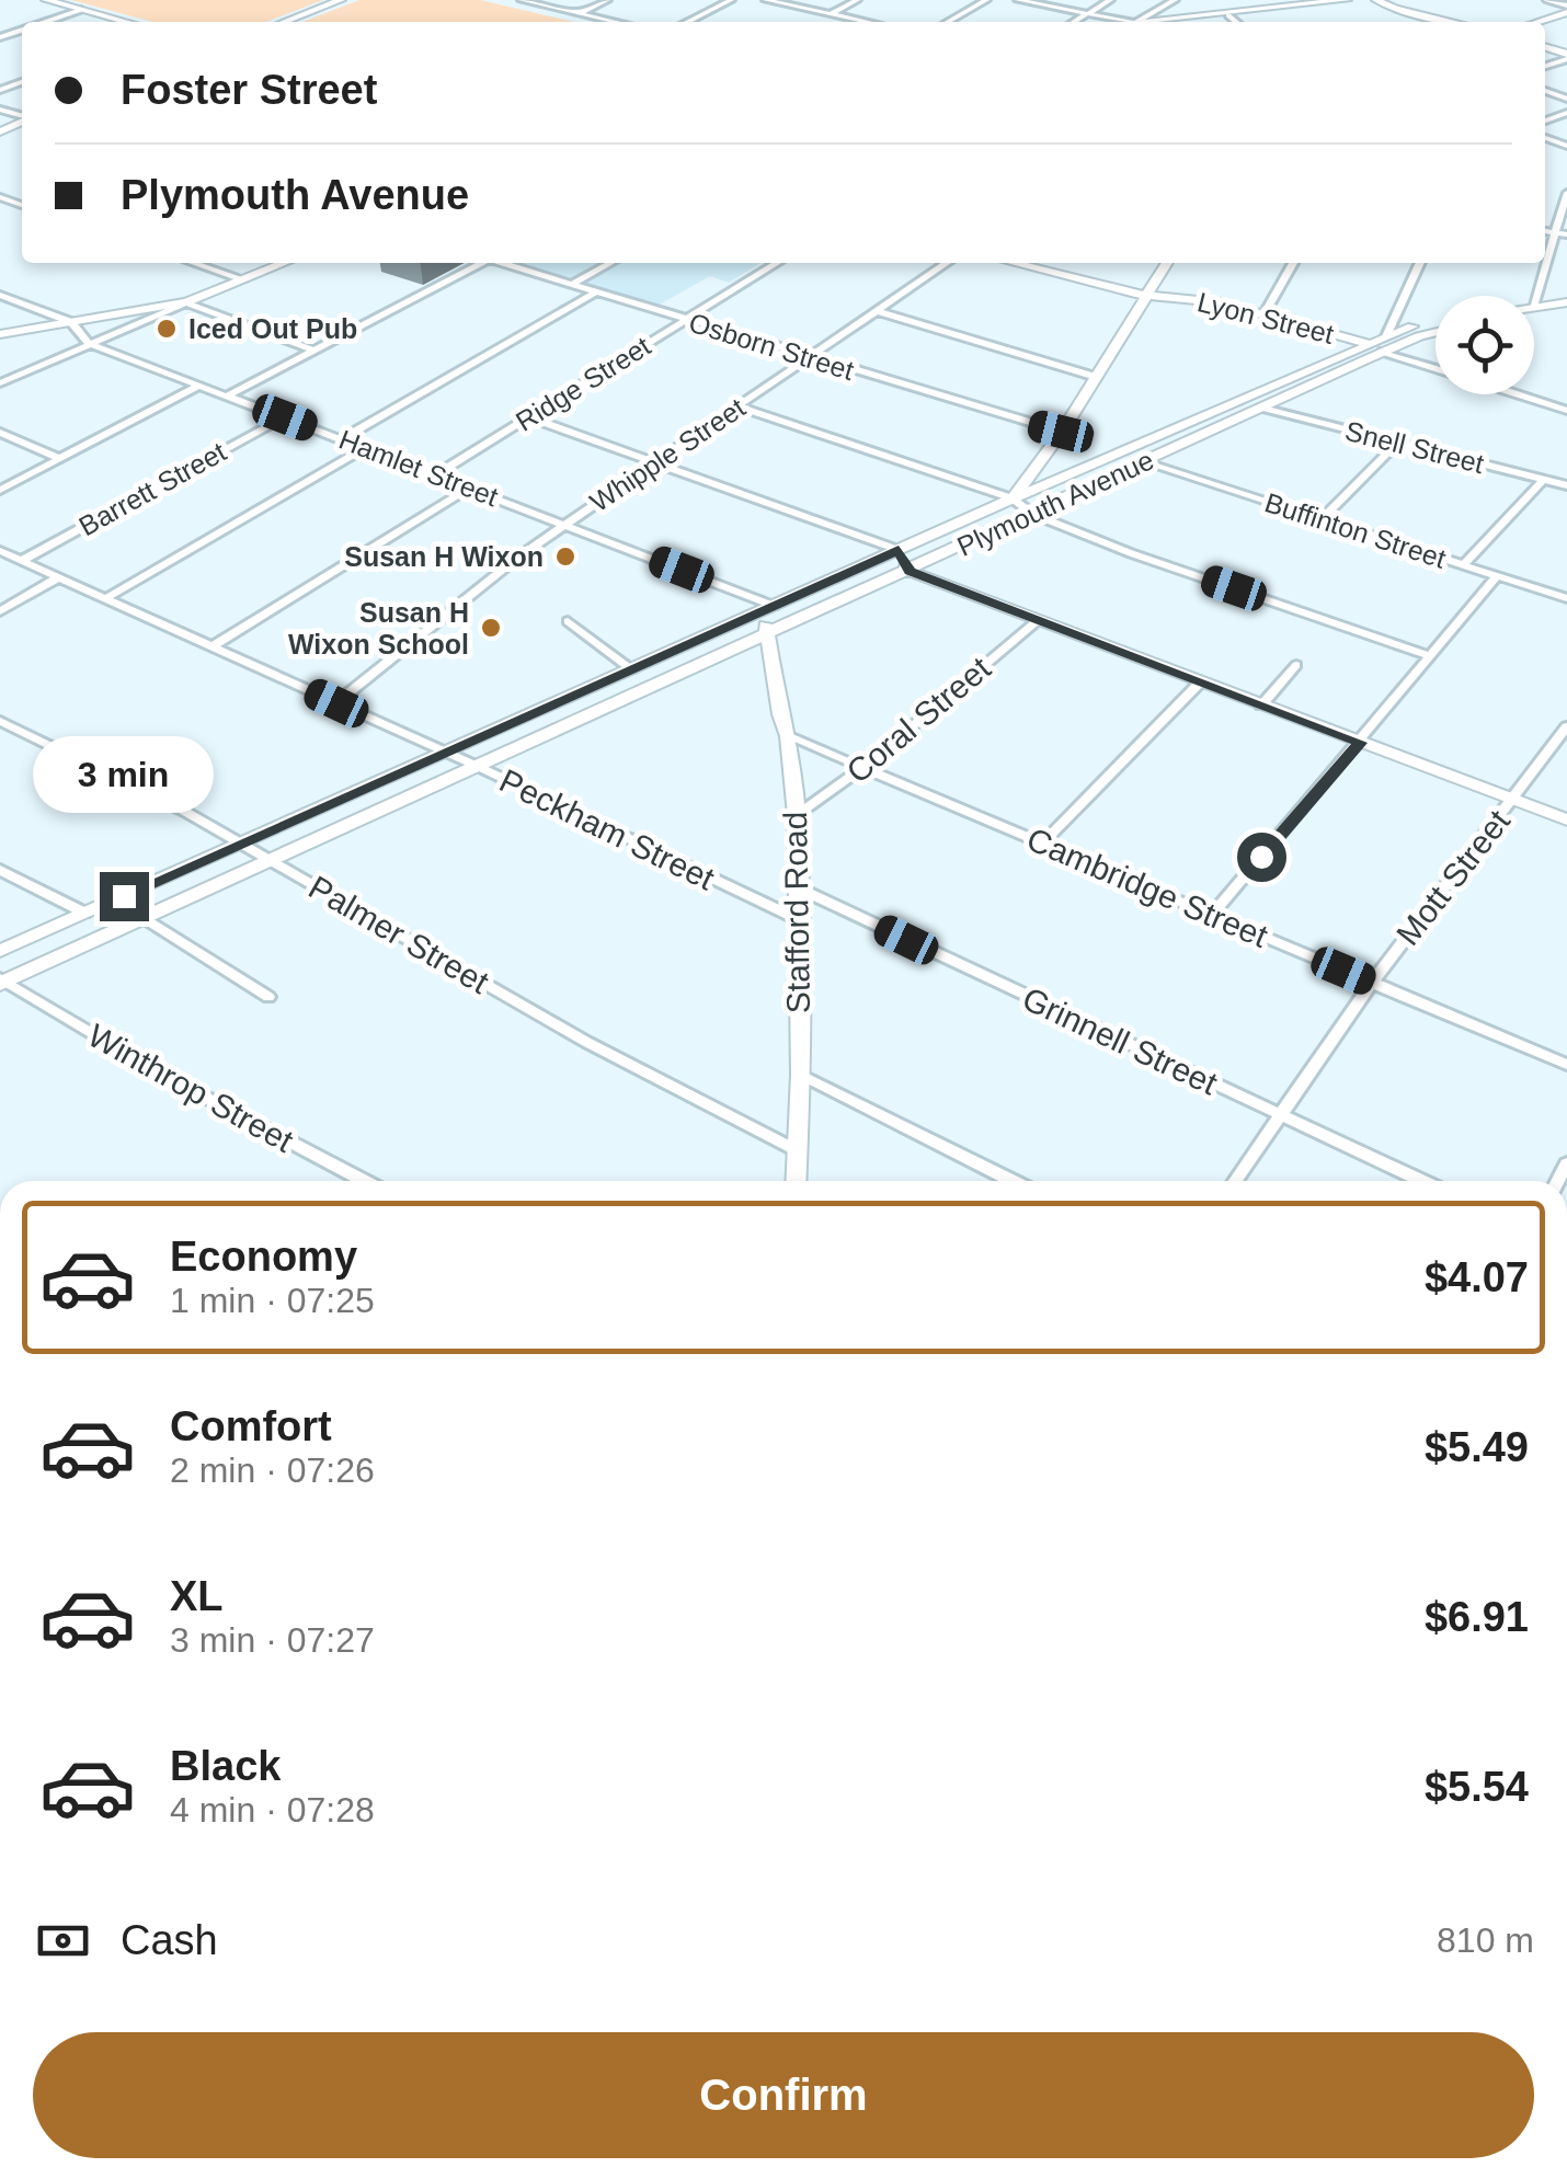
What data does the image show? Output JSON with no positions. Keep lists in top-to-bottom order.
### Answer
{
  "streets": {
    "main road": ["Lyon Street", "Plymouth Avenue", "Stafford Road"],
    "street": [
      "Osborn Street",
      "Ridge Street",
      "Snell Street",
      "Whipple Street",
      "Hamlet Street",
      "Barrett Street",
      "Buffinton Street",
      "Coral Street",
      "Peckham Street",
      "Mott Street",
      "Cambridge Street",
      "Palmer Street",
      "Grinnell Street",
      "Winthrop Street"
    ]
  },
  "crossings": [
    ["Lyon Street", "Plymouth Avenue"],
    ["Osborn Street", "Ridge Street"],
    ["Osborn Street", "Whipple Street"],
    ["Ridge Street", "Hamlet Street"],
    ["Snell Street", "Plymouth Avenue"],
    ["Whipple Street", "Hamlet Street"],
    ["Whipple Street", "Peckham Street"],
    ["Hamlet Street", "Barrett Street"],
    ["Hamlet Street", "Plymouth Avenue"],
    ["Barrett Street", "Peckham Street"],
    ["Plymouth Avenue", "Buffinton Street"],
    ["Plymouth Avenue", "Peckham Street"],
    ["Plymouth Avenue", "Stafford Road"],
    ["Plymouth Avenue", "Palmer Street"],
    ["Plymouth Avenue", "Winthrop Street"],
    ["Coral Street", "Cambridge Street"],
    ["Coral Street", "Stafford Road"],
    ["Peckham Street", "Stafford Road"],
    ["Mott Street", "Cambridge Street"],
    ["Mott Street", "Grinnell Street"],
    ["Cambridge Street", "Stafford Road"],
    ["Stafford Road", "Palmer Street"],
    ["Stafford Road", "Grinnell Street"]
  ],
  "places": ["Iced Out Pub", "Susan H Wixon", "Susan H Wixon School"],
  "page": {
    "banner": ["Foster Street", "Plymouth Avenue"],
    "bubble": "3 min",
    "list": [
      {
        "name": "Economy",
        "note": "1 min · 07:25",
        "value": "$4.07"
      },
      {
        "name": "Comfort",
        "note": "2 min · 07:26",
        "value": "$5.49"
      },
      {
        "name": "XL",
        "note": "3 min · 07:27",
        "value": "$6.91"
      },
      {
        "name": "Black",
        "note": "4 min · 07:28",
        "value": "$5.54"
      }
    ],
    "pay": ["Cash", "810 m"],
    "buttons": "Confirm"
  }
}
